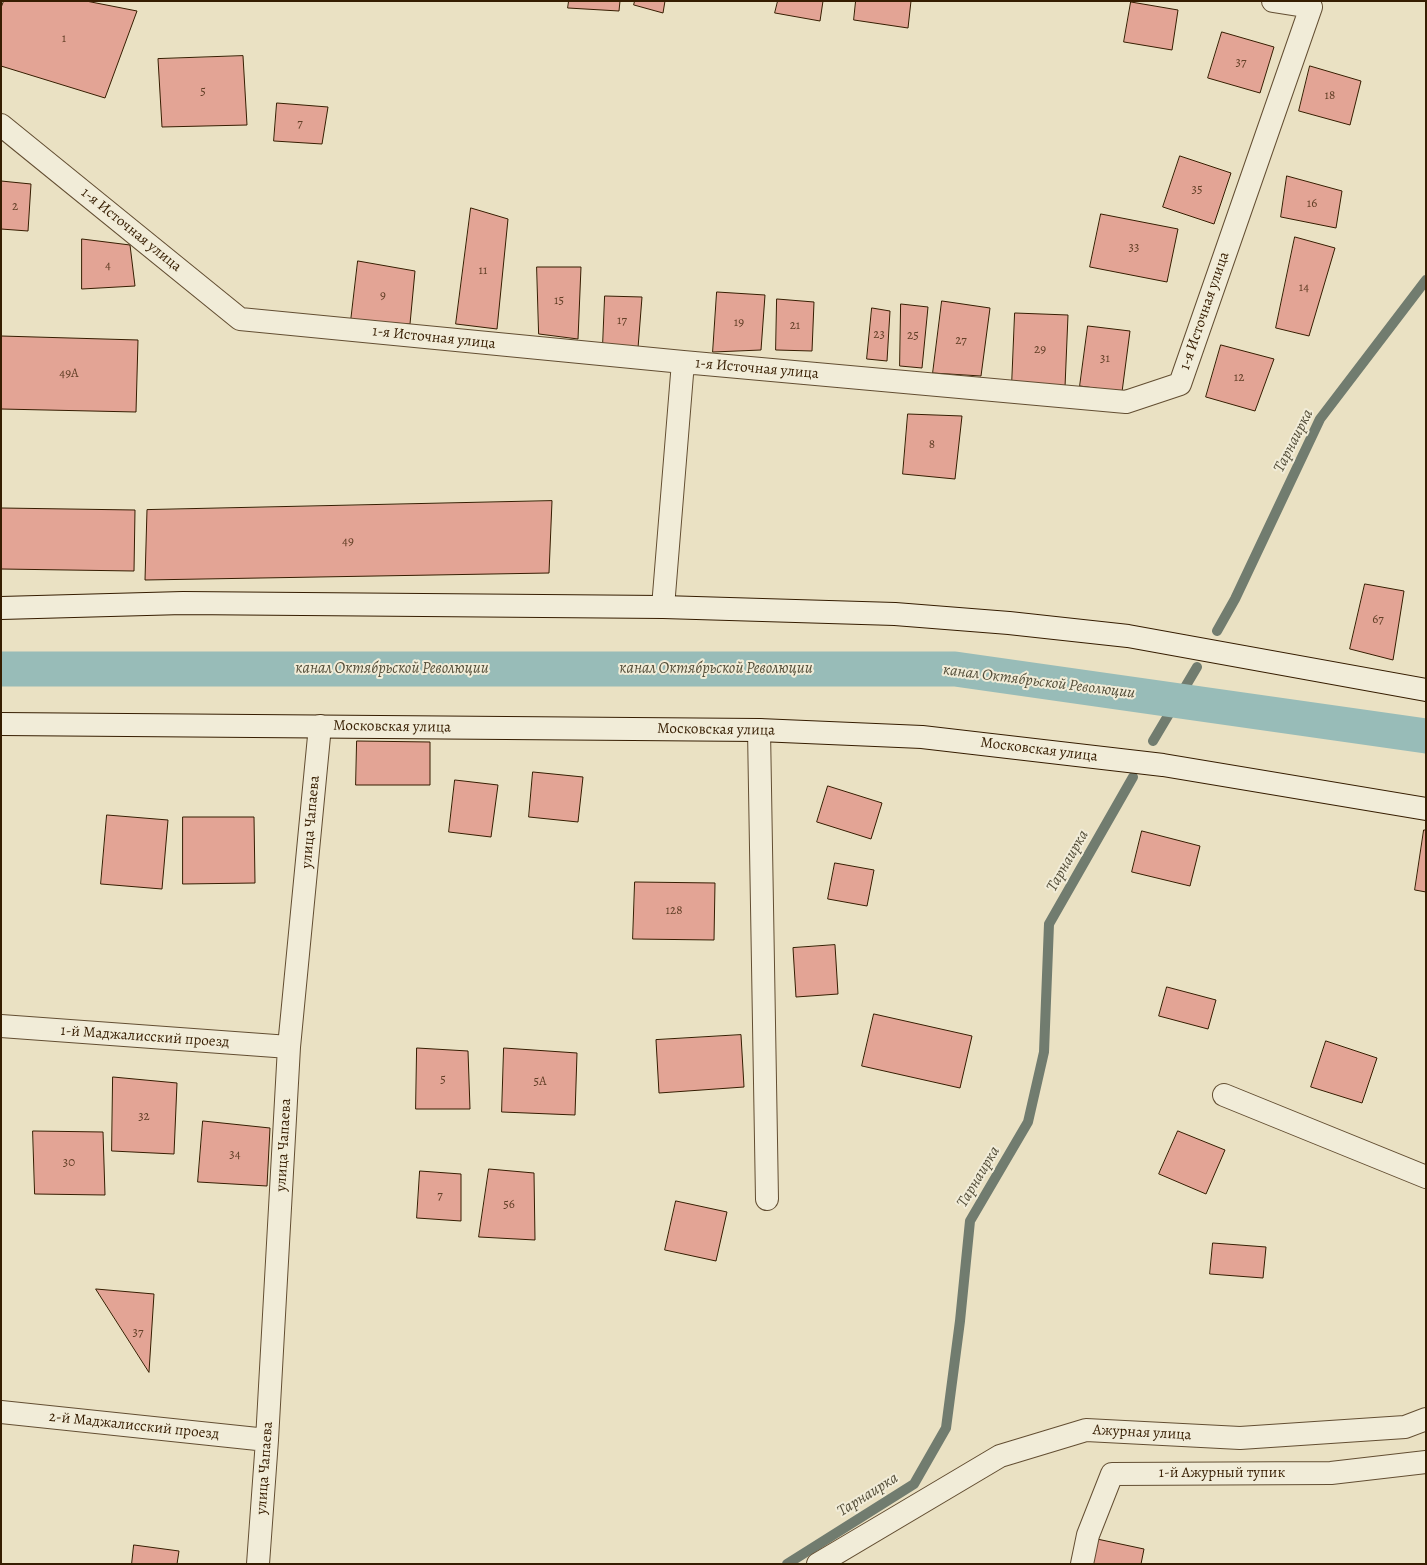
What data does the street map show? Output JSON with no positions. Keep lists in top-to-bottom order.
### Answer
{
  "streets": {
    "street": [
      "1-я Источная улица",
      "Московская улица",
      "улица Чапаева",
      "1-й Маджалисский проезд",
      "2-й Маджалисский проезд",
      "Ажурная улица",
      "1-й Ажурный тупик"
    ]
  },
  "crossings": [
    ["Московская улица", "улица Чапаева"],
    ["улица Чапаева", "1-й Маджалисский проезд"],
    ["улица Чапаева", "2-й Маджалисский проезд"]
  ],
  "water": ["Тарнаирка", "канал Октябрьской Революции"],
  "house_numbers": [
    "1",
    "37",
    "5",
    "18",
    "7",
    "35",
    "16",
    "2",
    "33",
    "4",
    "11",
    "14",
    "9",
    "15",
    "17",
    "19",
    "21",
    "23",
    "25",
    "27",
    "29",
    "31",
    "49А",
    "12",
    "8",
    "49",
    "67",
    "128",
    "5",
    "5А",
    "32",
    "34",
    "30",
    "7",
    "56",
    "37"
  ]
}
